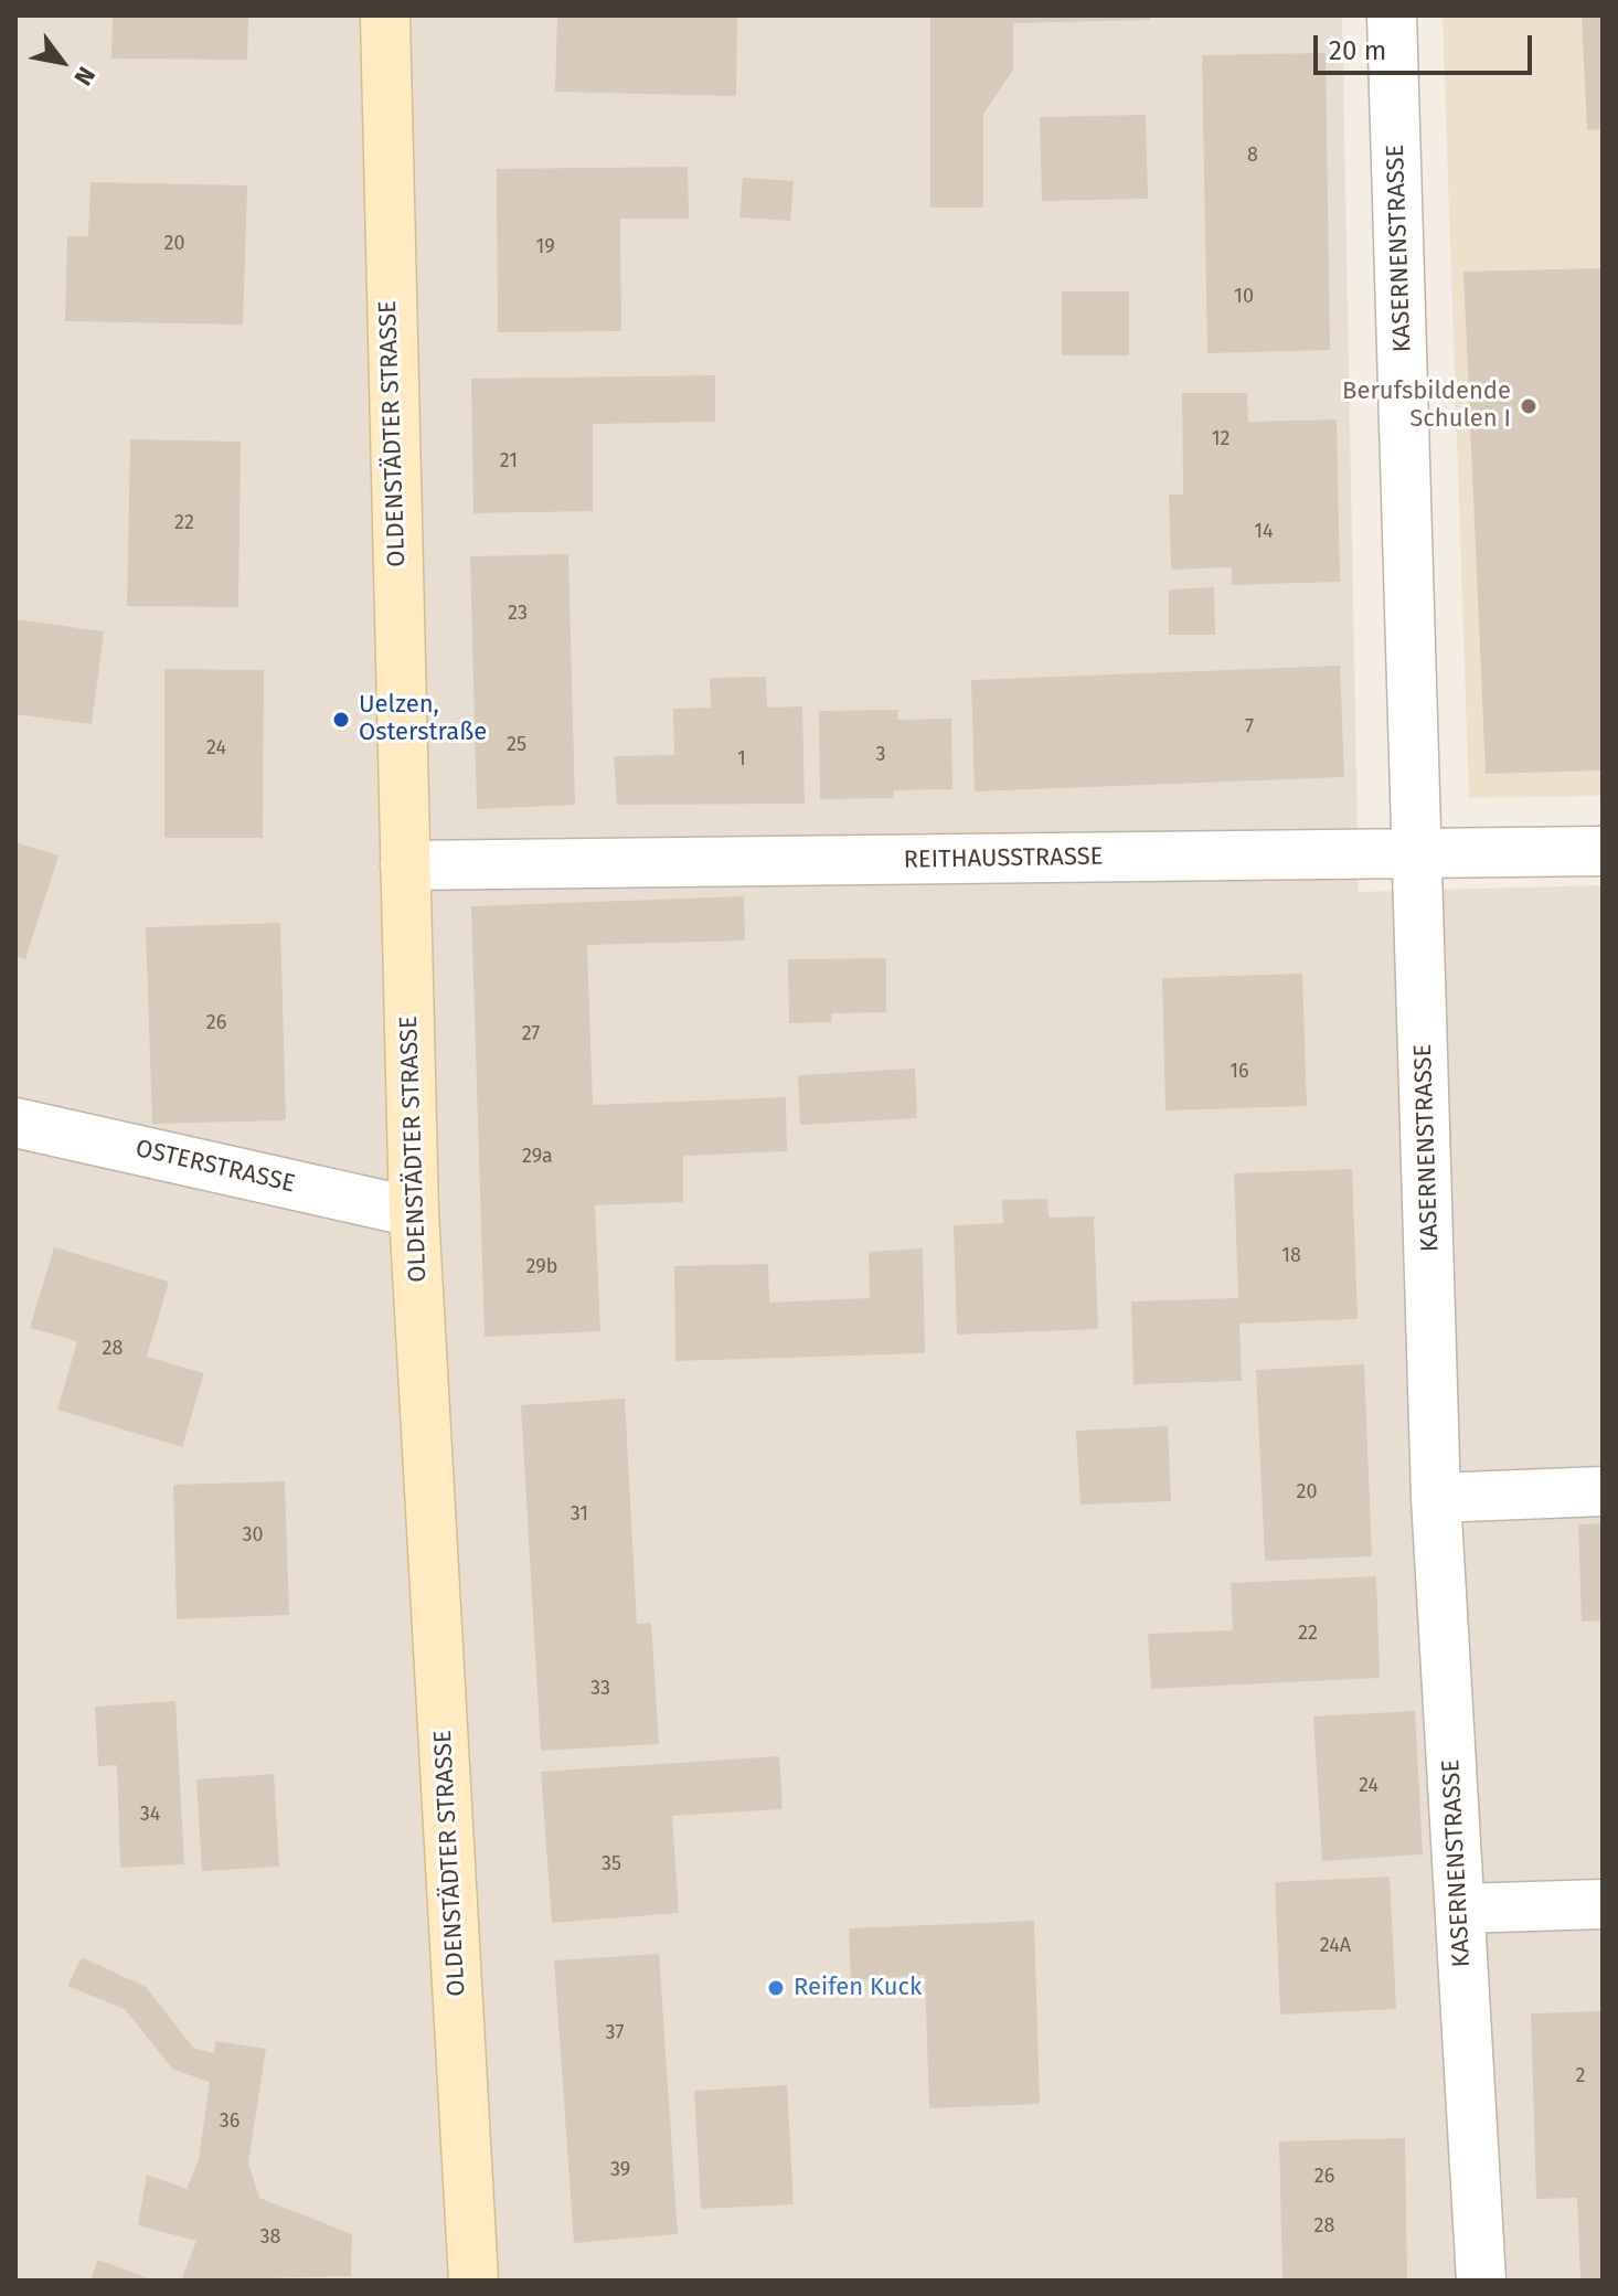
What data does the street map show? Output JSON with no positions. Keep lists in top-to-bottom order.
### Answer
{
  "streets": {
    "street": [
      "KASERNENSTRASSE",
      "OLDENSTÄDTER STRASSE",
      "REITHAUSSTRASSE",
      "OSTERSTRASSE"
    ]
  },
  "crossings": [
    ["KASERNENSTRASSE", "REITHAUSSTRASSE"],
    ["OLDENSTÄDTER STRASSE", "REITHAUSSTRASSE"],
    ["OLDENSTÄDTER STRASSE", "OSTERSTRASSE"]
  ],
  "places": ["Berufsbildende Schulen I", "Uelzen, Osterstraße", "Reifen Kuck"],
  "house_numbers": [
    "8",
    "20",
    "19",
    "10",
    "12",
    "21",
    "22",
    "14",
    "23",
    "7",
    "25",
    "24",
    "3",
    "1",
    "26",
    "27",
    "16",
    "29a",
    "18",
    "29b",
    "28",
    "20",
    "31",
    "30",
    "22",
    "33",
    "24",
    "34",
    "35",
    "24A",
    "37",
    "2",
    "36",
    "39",
    "26",
    "28",
    "38"
  ],
  "scale_bar": "20 m",
  "north": "bottom right"
}
